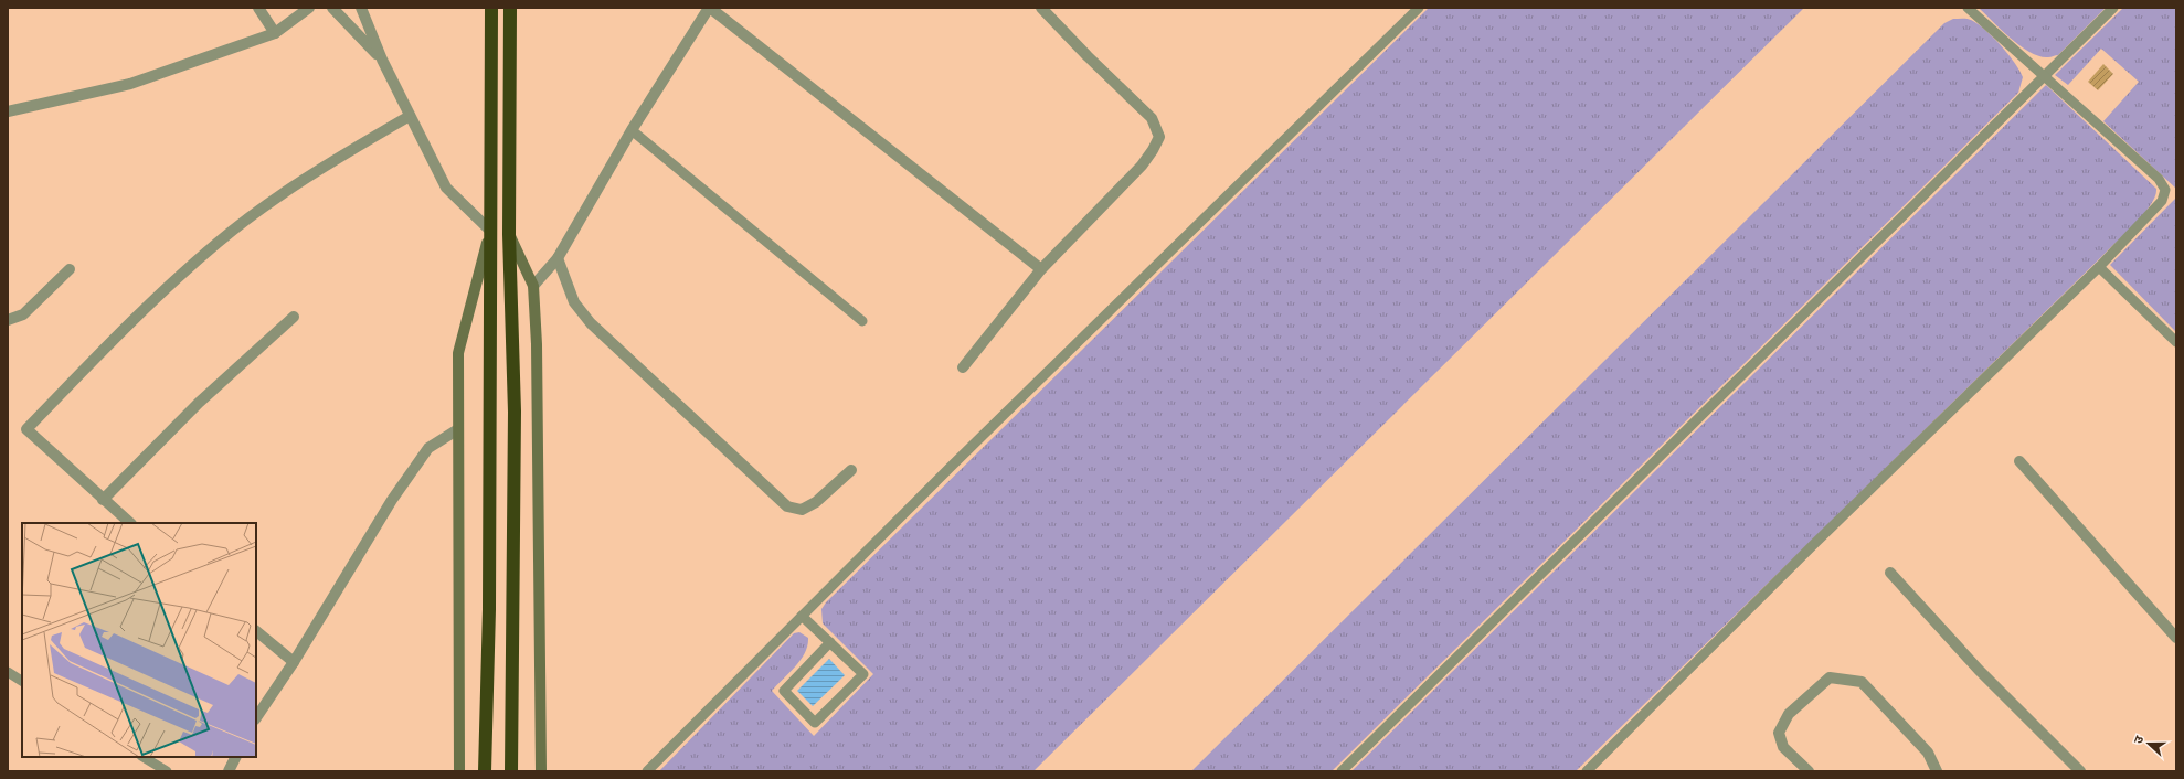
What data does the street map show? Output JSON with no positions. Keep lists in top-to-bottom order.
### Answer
{
  "north": "left"
}
